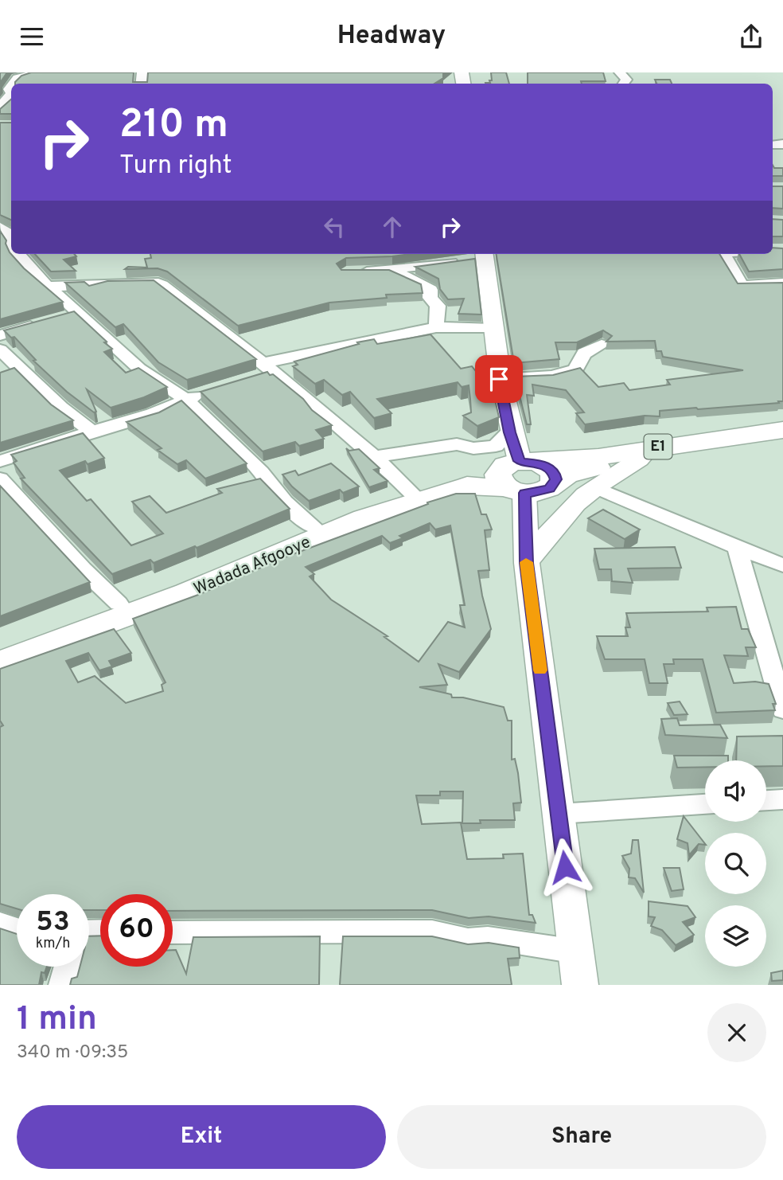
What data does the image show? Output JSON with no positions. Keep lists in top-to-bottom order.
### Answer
{
  "streets": {
    "highway": ["E1", "Wadada Afgooye"]
  },
  "crossings": [
    ["E1", "Wadada Afgooye"]
  ],
  "page": {
    "header": "Headway",
    "turn": ["210 m", "Turn right"],
    "speed": "53 km/h",
    "limit": "60",
    "heading": ["1 min", "340 m · 09:35"],
    "buttons": ["Exit", "Share"]
  }
}
